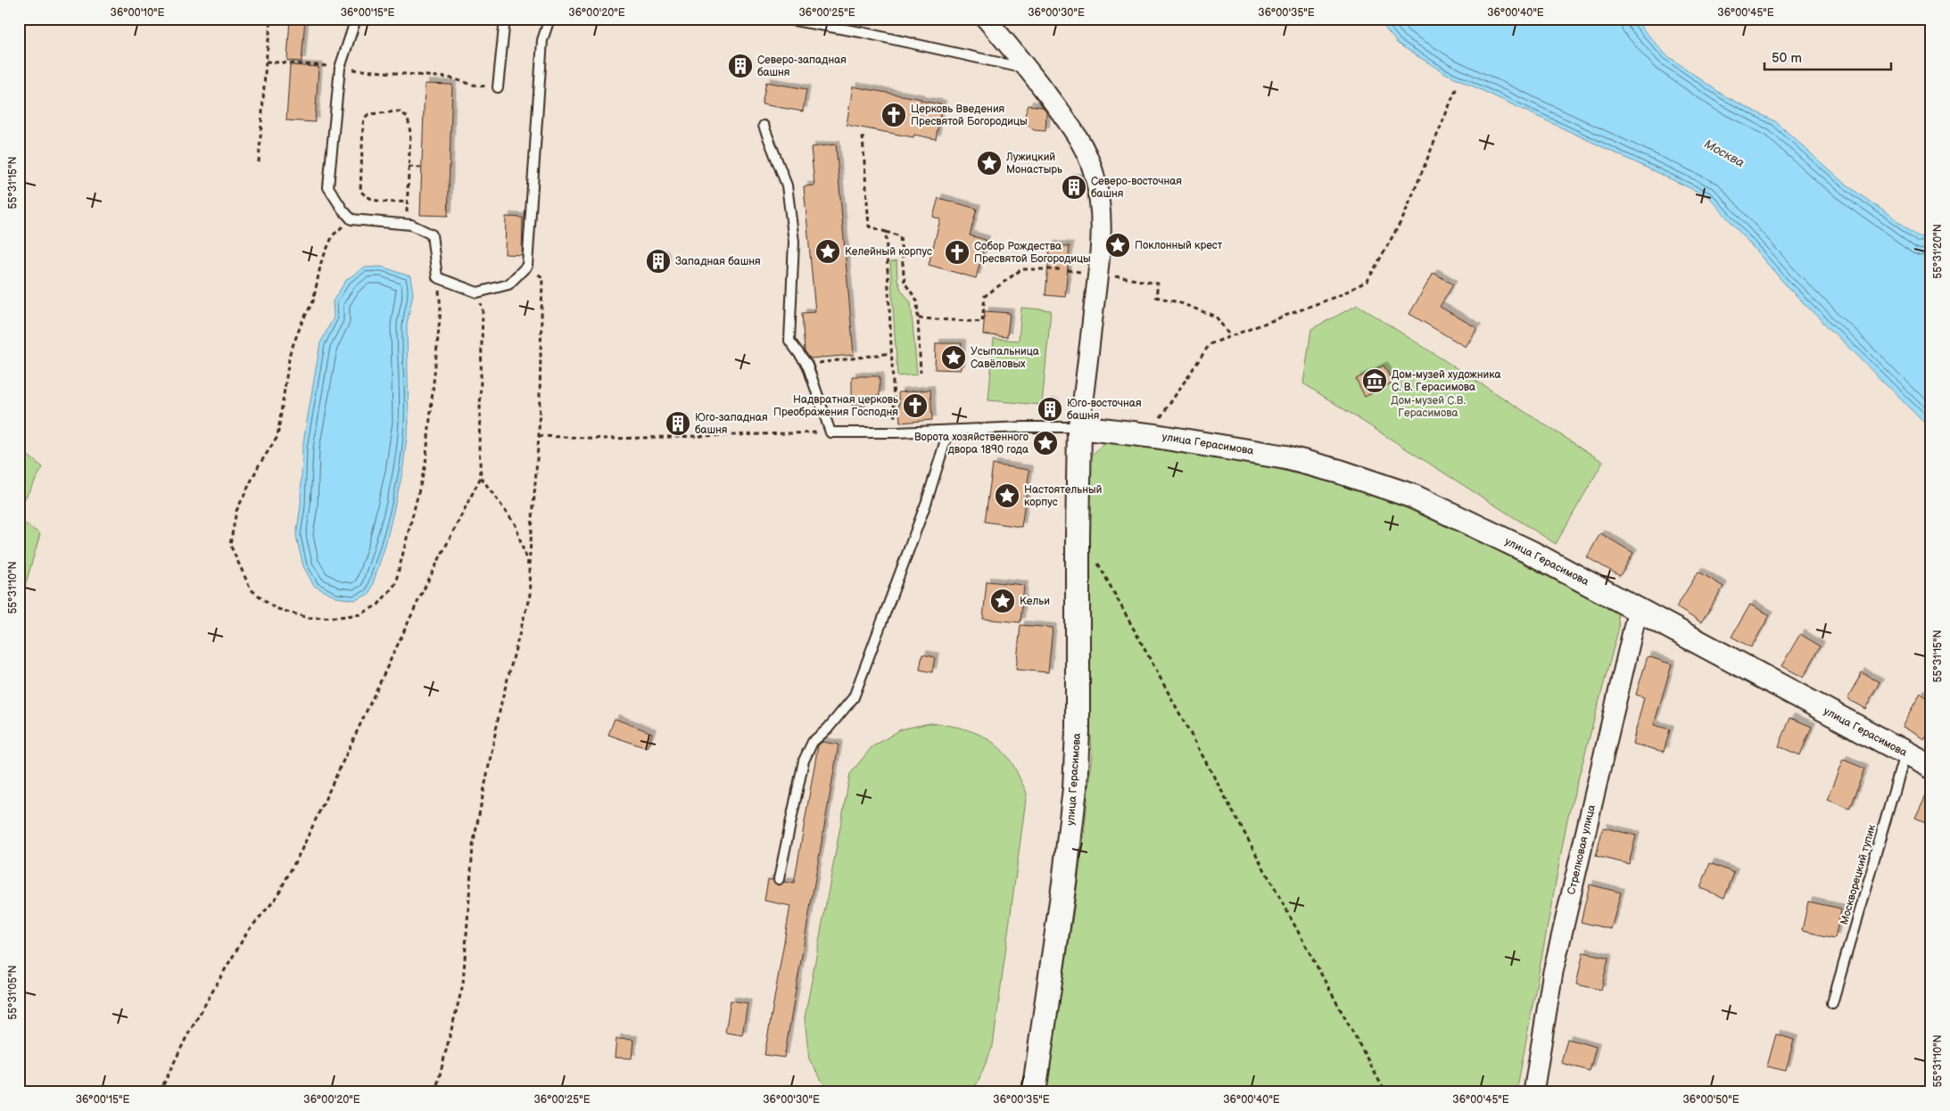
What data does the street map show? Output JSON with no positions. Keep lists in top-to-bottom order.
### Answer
{
  "streets": {
    "street": ["улица Герасимова", "Стрелковая улица"],
    "lane": ["Москворецкий тупик"]
  },
  "crossings": [
    ["улица Герасимова", "Стрелковая улица"],
    ["улица Герасимова", "Москворецкий тупик"]
  ],
  "water": ["Москва"],
  "parks": ["Дом-музей С.В. Герасимова"],
  "places": {
    "building": [
      "Северо-западная башня",
      "Северо-восточная башня",
      "Западная башня",
      "Юго-восточная башня",
      "Юго-западная башня"
    ],
    "church": ["Церковь Введения Пресвятой Богородицы", "Собор Рождества Пресвятой Богородицы", "Надвратная церковь Преображения Господня"],
    "place": [
      "Лужицкий Монастырь",
      "Поклонный крест",
      "Келейный корпус",
      "Усыпальница Савёловых",
      "Ворота хозяйственного двора 1890 года",
      "Настоятельный корпус",
      "Кельи"
    ],
    "museum": ["Дом-музей художника С. В. Герасимова"]
  },
  "scale_bar": "50 m",
  "coordinates": [
    "36°00'10\"E",
    "36°00'15\"E",
    "36°00'20\"E",
    "36°00'25\"E",
    "36°00'30\"E",
    "36°00'35\"E",
    "36°00'40\"E",
    "36°00'45\"E",
    "55°31'15\"N",
    "55°31'20\"N",
    "55°31'10\"N",
    "55°31'05\"N",
    "36°00'50\"E"
  ]
}
